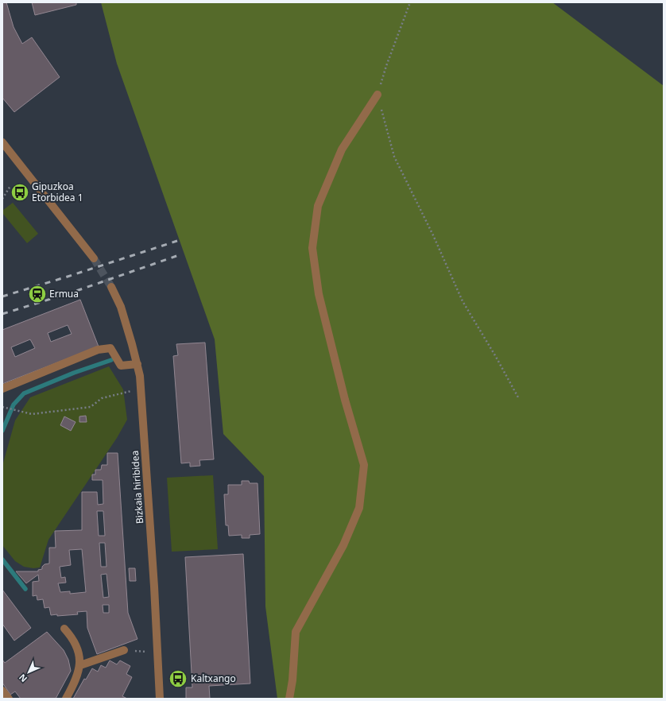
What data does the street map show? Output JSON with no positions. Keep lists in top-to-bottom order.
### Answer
{
  "streets": {
    "street": ["Bizkaia hiribidea"]
  },
  "places": {
    "bus stop": ["Gipuzkoa Etorbidea 1", "Kaltxango"],
    "station": ["Ermua"]
  },
  "north": "bottom left"
}
